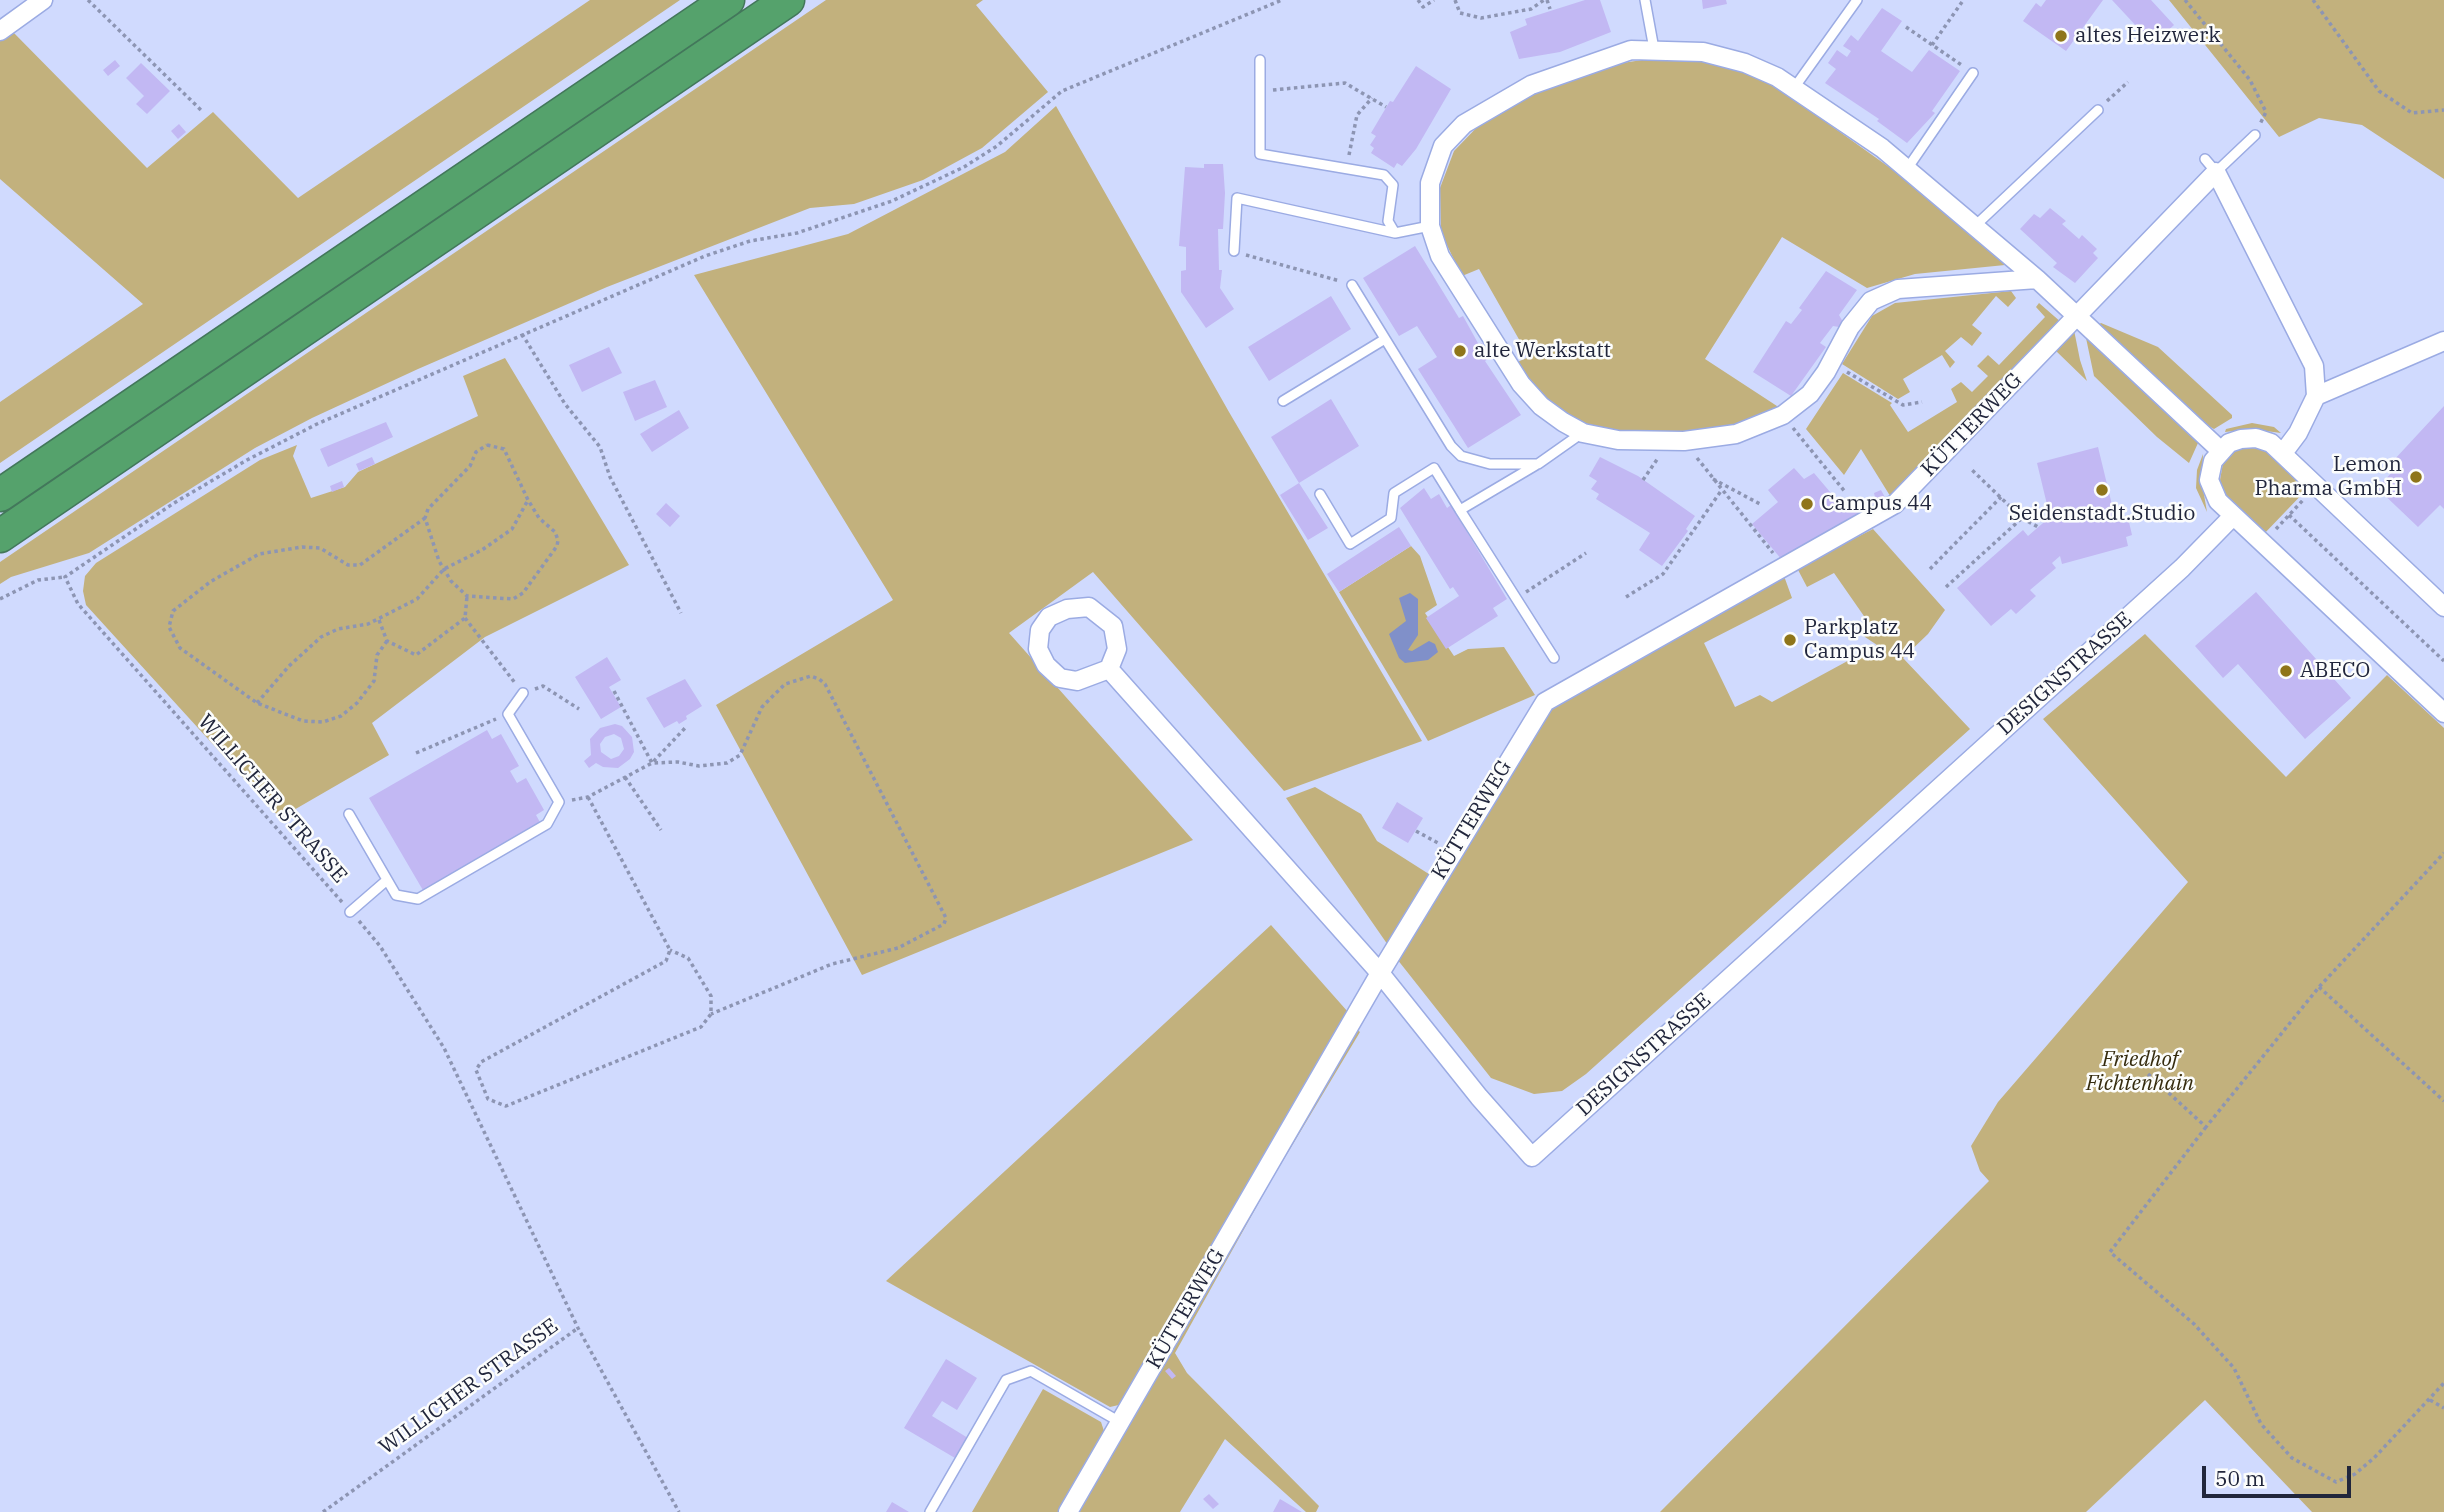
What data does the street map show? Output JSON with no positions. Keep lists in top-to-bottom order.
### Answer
{
  "streets": {
    "street": ["KÜTTERWEG", "DESIGNSTRASSE"],
    "path": ["WILLICHER STRASSE"]
  },
  "crossings": [
    ["KÜTTERWEG", "DESIGNSTRASSE"]
  ],
  "parks": ["Friedhof Fichtenhain"],
  "places": [
    "altes Heizwerk",
    "alte Werkstatt",
    "Lemon Pharma GmbH",
    "Seidenstadt.Studio",
    "Campus 44",
    "Parkplatz Campus 44",
    "ABECO"
  ],
  "scale_bar": "50 m"
}
